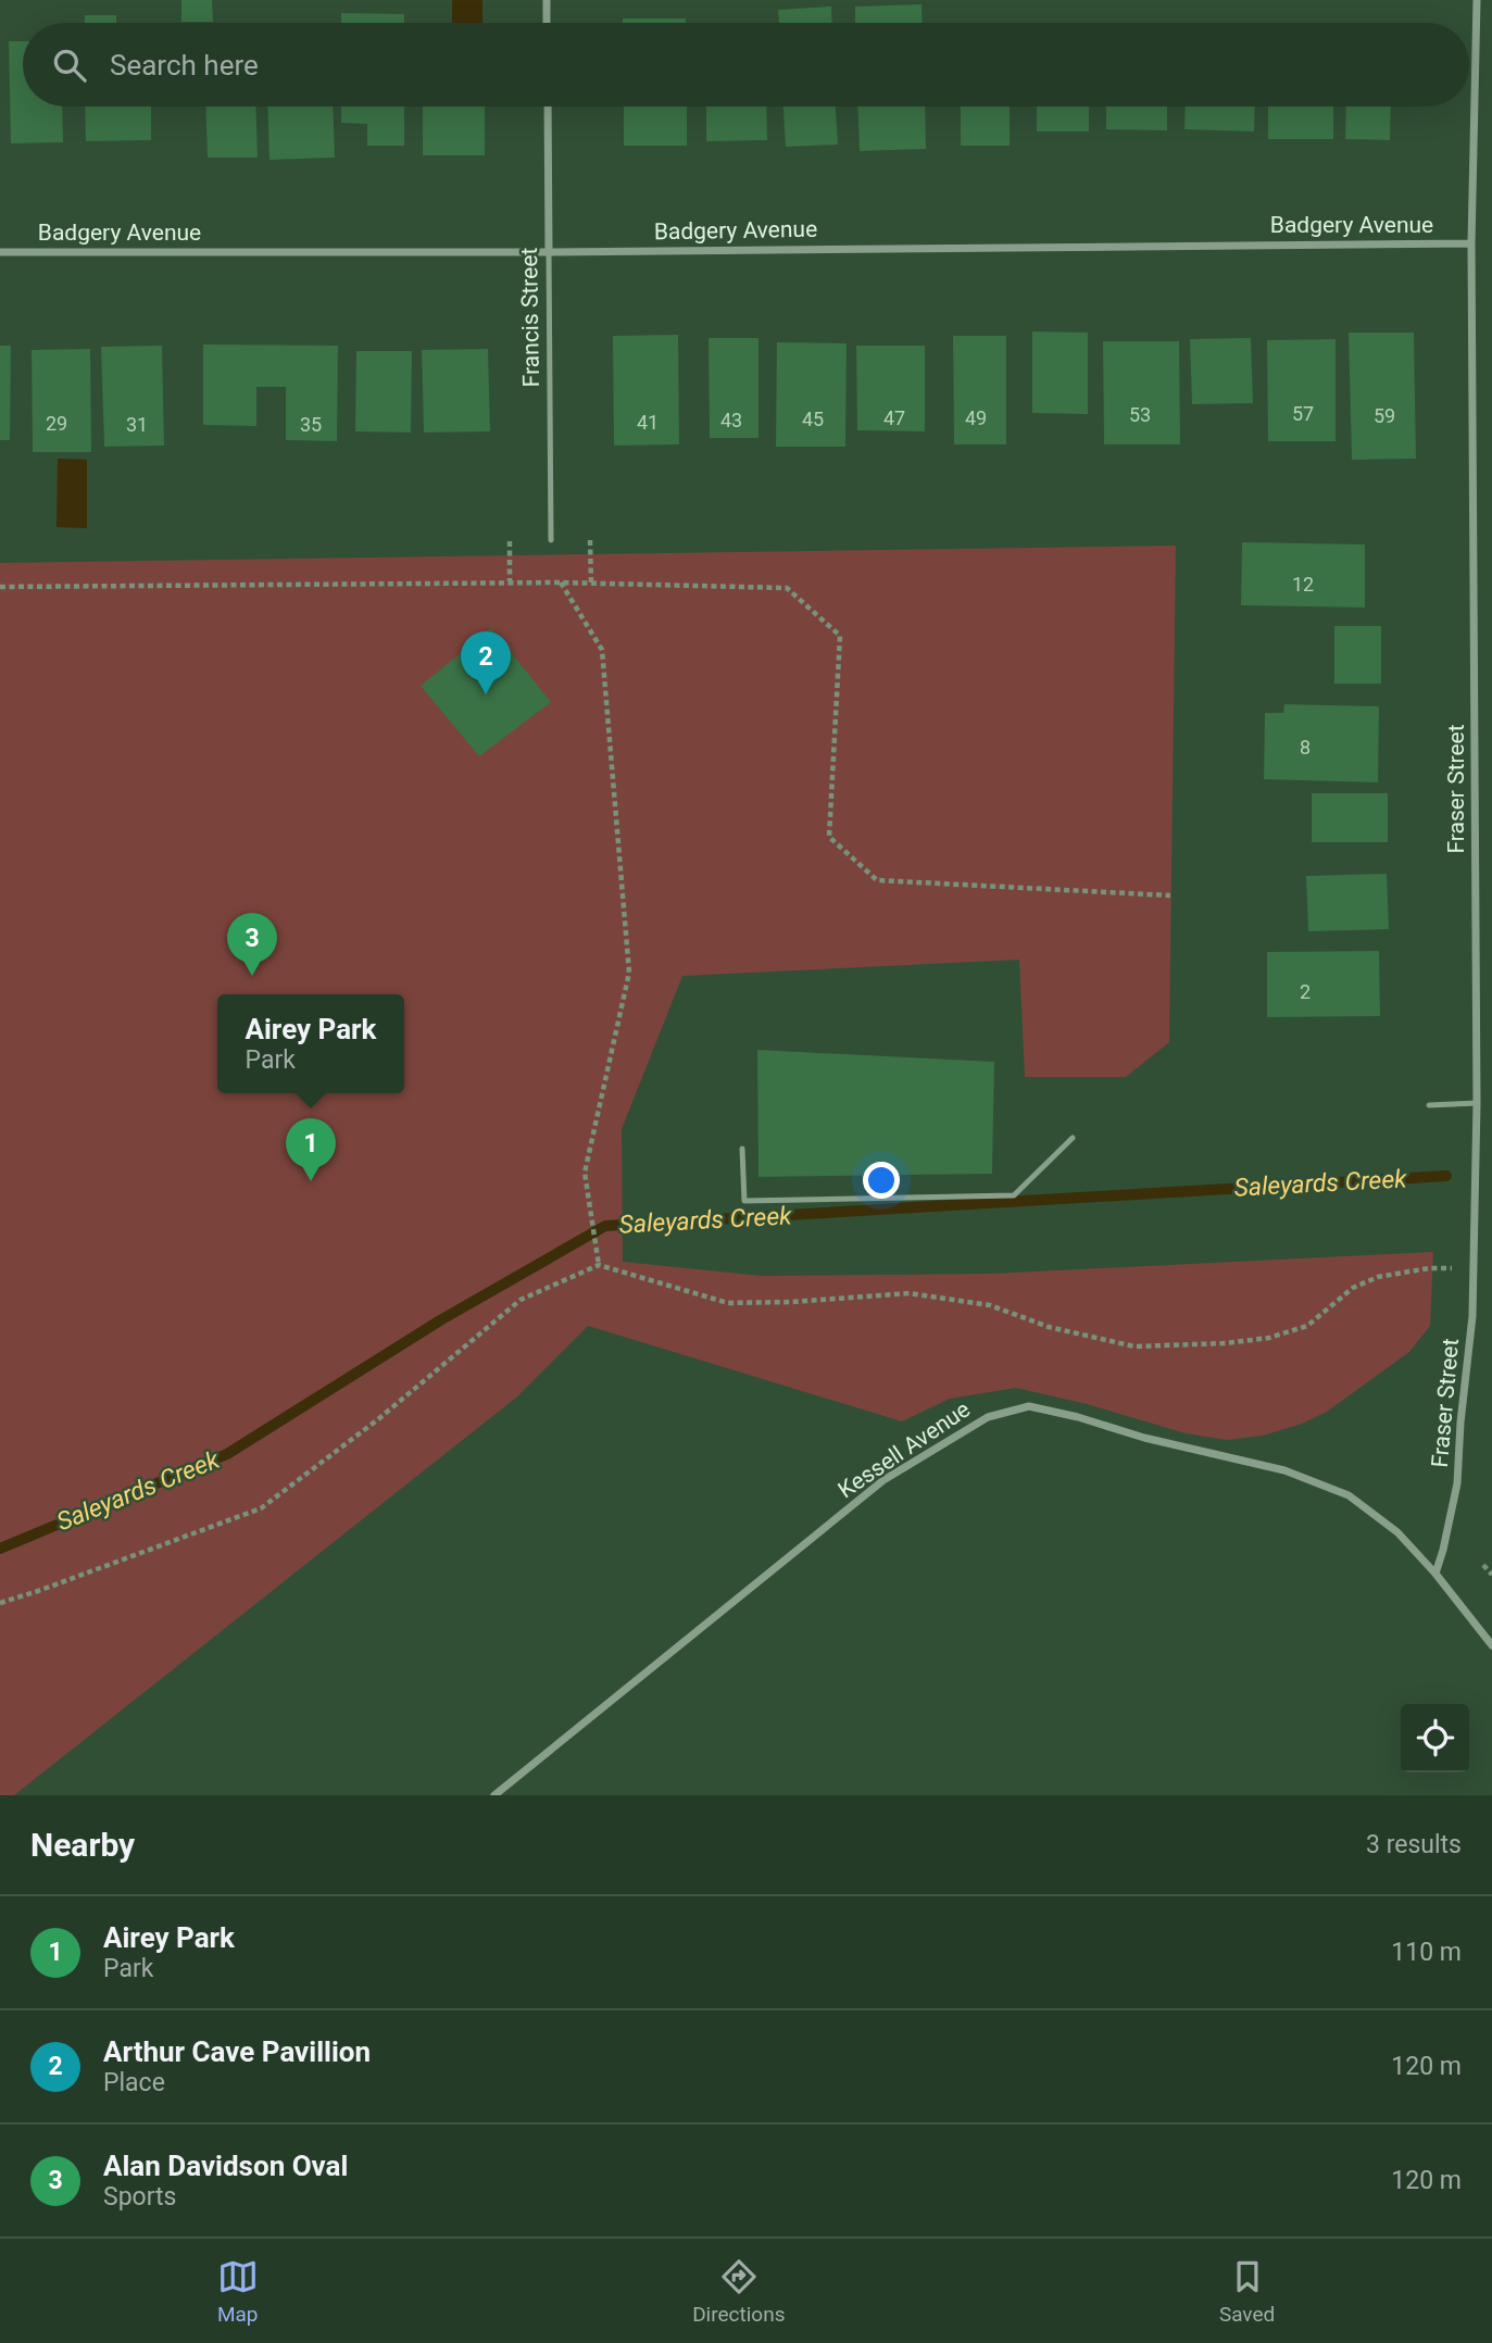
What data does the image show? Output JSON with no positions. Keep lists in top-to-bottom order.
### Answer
{
  "streets": {
    "street": [
      "Badgery Avenue",
      "Francis Street",
      "Fraser Street",
      "Kessell Avenue"
    ]
  },
  "crossings": [
    ["Badgery Avenue", "Francis Street"],
    ["Badgery Avenue", "Fraser Street"],
    ["Fraser Street", "Kessell Avenue"]
  ],
  "water": ["Saleyards Creek"],
  "house_numbers": [
    "57",
    "53",
    "59",
    "47",
    "49",
    "45",
    "43",
    "41",
    "29",
    "31",
    "35",
    "12",
    "8",
    "2"
  ],
  "page": {
    "search": "Search here",
    "pins": ["2", "3", "1"],
    "popup": ["Airey Park", "Park"],
    "heading": ["Nearby", "3 results"],
    "list": [
      {
        "mark": "1",
        "name": "Airey Park",
        "note": "Park",
        "value": "110 m"
      },
      {
        "mark": "2",
        "name": "Arthur Cave Pavillion",
        "note": "Place",
        "value": "120 m"
      },
      {
        "mark": "3",
        "name": "Alan Davidson Oval",
        "note": "Sports",
        "value": "120 m"
      }
    ],
    "nav": ["Map", "Directions", "Saved"]
  }
}
